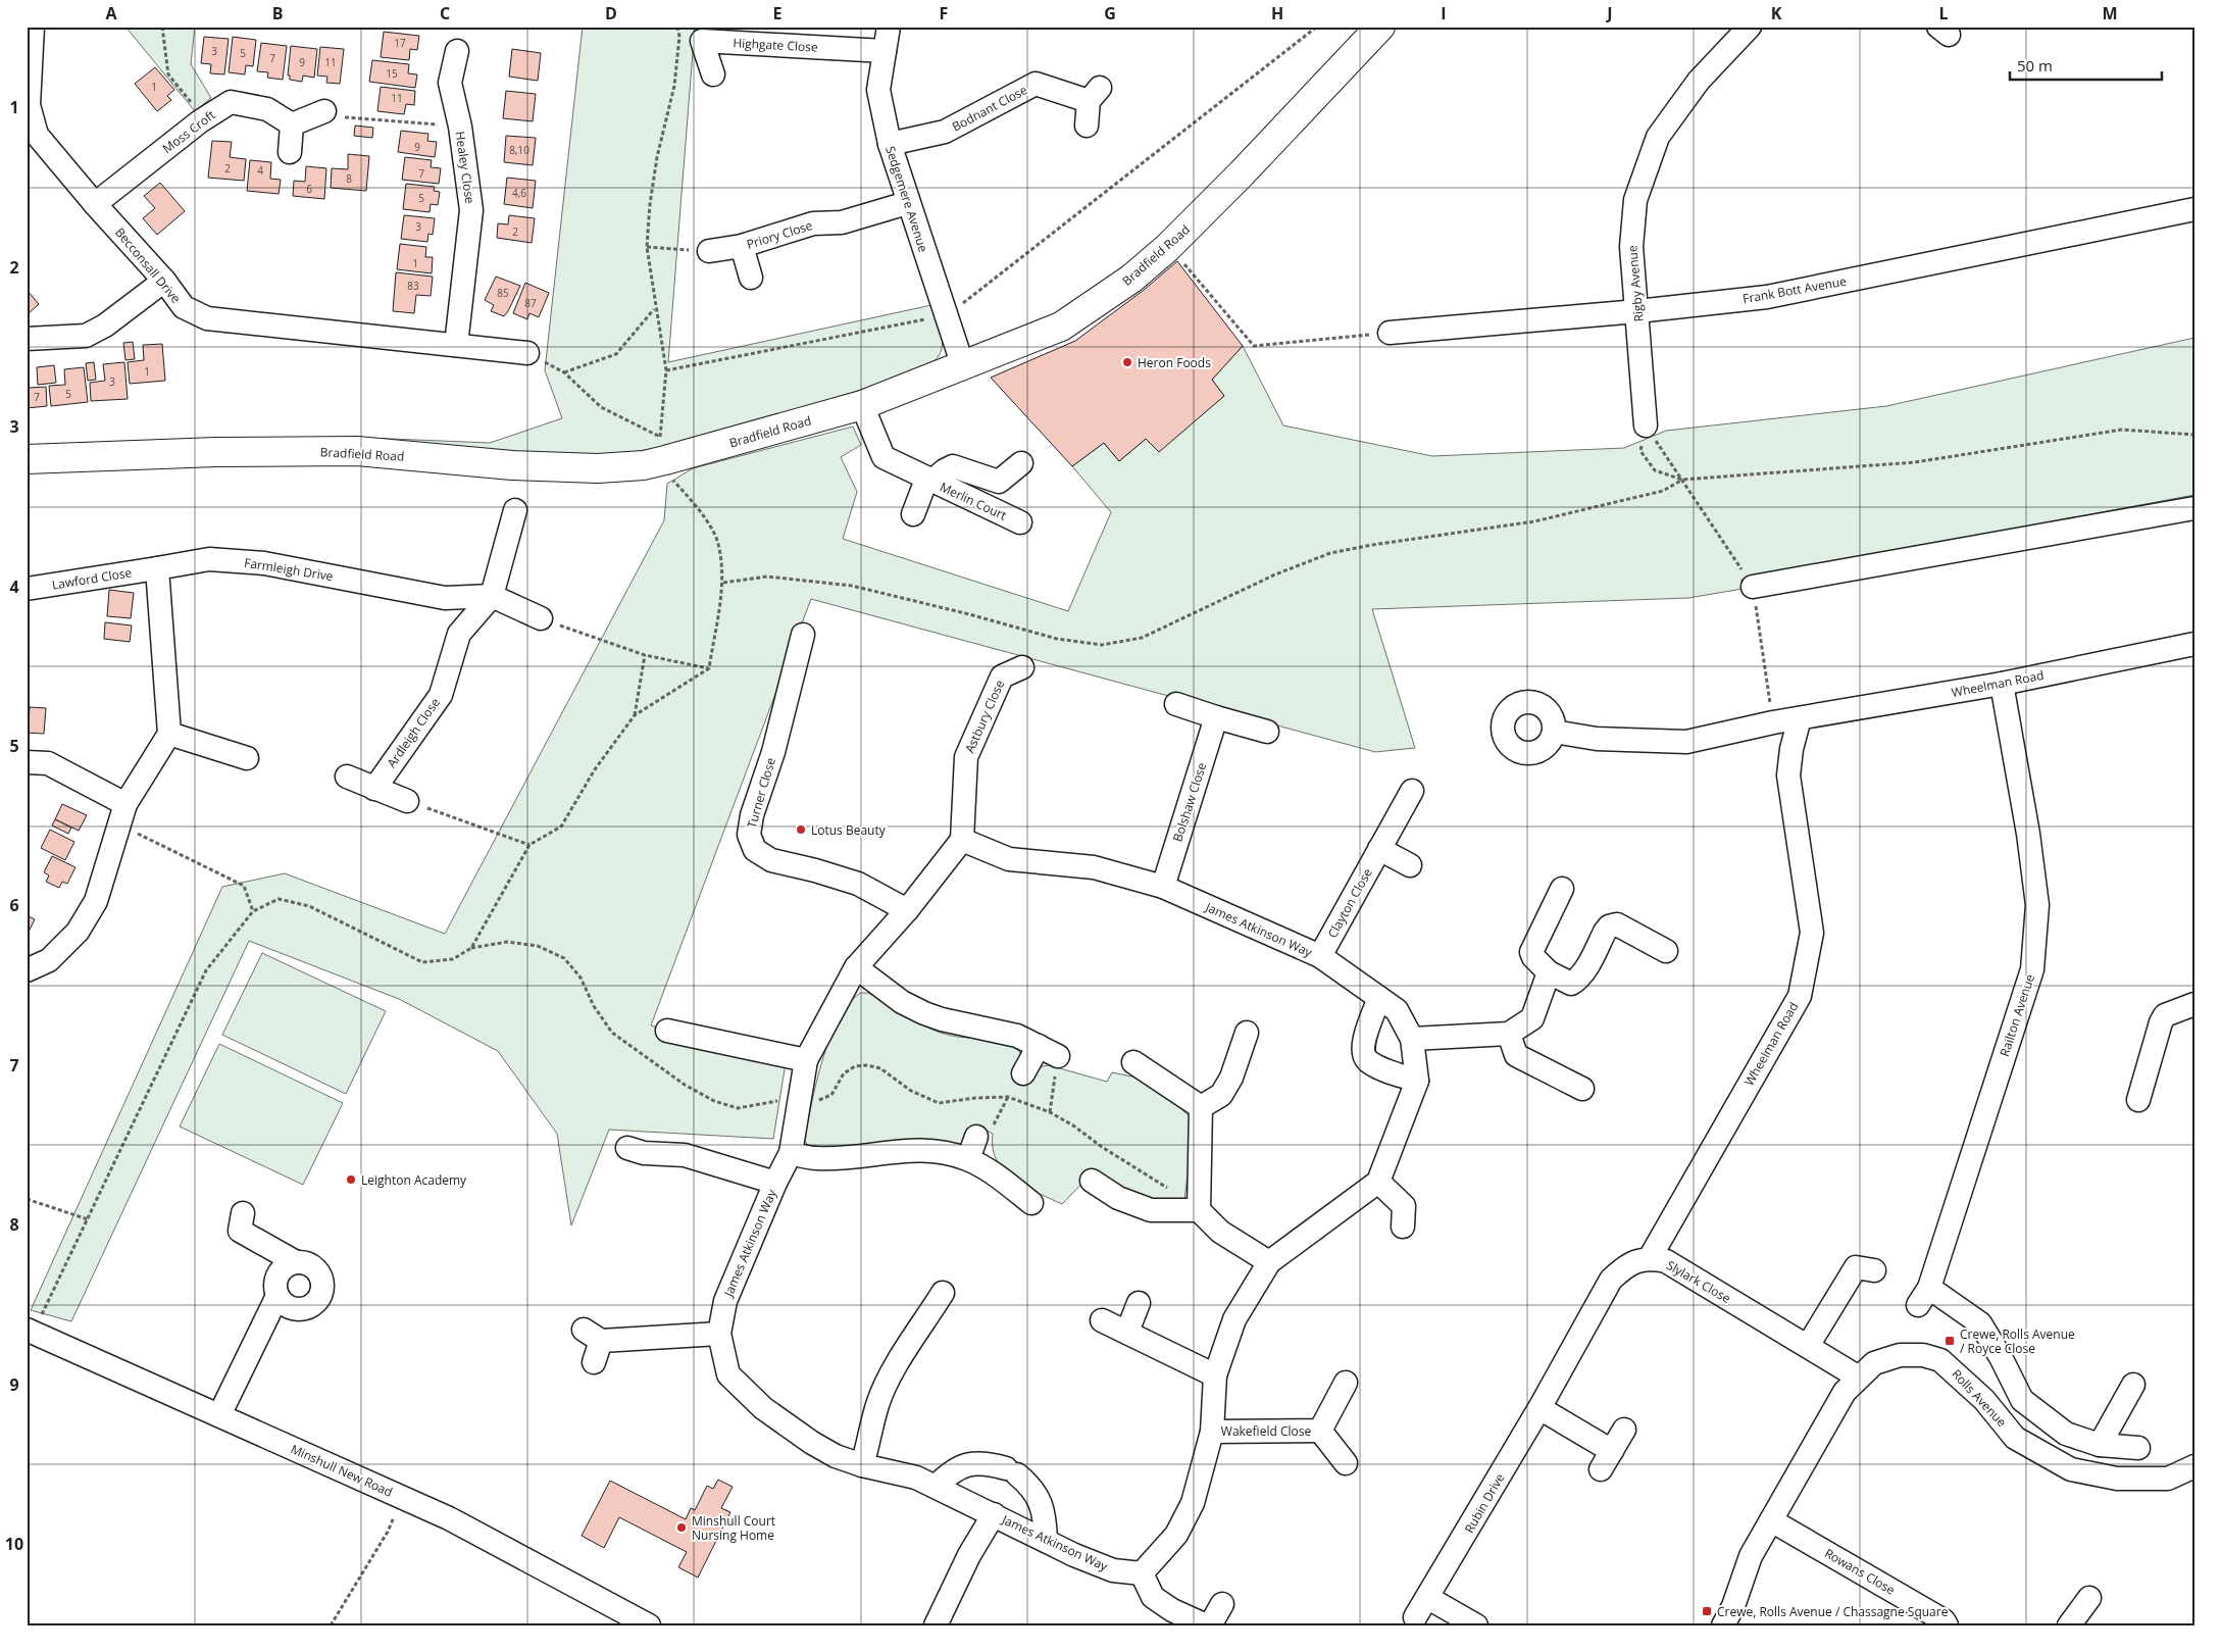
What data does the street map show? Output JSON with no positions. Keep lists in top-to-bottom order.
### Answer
{
  "streets": {
    "main road": ["Bradfield Road"],
    "street": [
      "Highgate Close",
      "Bodnant Close",
      "Moss Croft",
      "Healey Close",
      "Sedgemere Avenue",
      "Priory Close",
      "Becconsall Drive",
      "Rigby Avenue",
      "Frank Bott Avenue",
      "Merlin Court",
      "Farmleigh Drive",
      "Lawford Close",
      "Wheelman Road",
      "Astbury Close",
      "Ardleigh Close",
      "Turner Close",
      "Bolshaw Close",
      "Clayton Close",
      "James Atkinson Way",
      "Railton Avenue",
      "Slylark Close",
      "Rolls Avenue",
      "Wakefield Close",
      "Minshull New Road",
      "Rubin Drive",
      "Rowans Close"
    ]
  },
  "crossings": [
    ["Highgate Close", "Sedgemere Avenue"],
    ["Bodnant Close", "Sedgemere Avenue"],
    ["Moss Croft", "Becconsall Drive"],
    ["Healey Close", "Becconsall Drive"],
    ["Sedgemere Avenue", "Priory Close"],
    ["Sedgemere Avenue", "Bradfield Road"],
    ["Bradfield Road", "Merlin Court"],
    ["Rigby Avenue", "Frank Bott Avenue"],
    ["Farmleigh Drive", "Lawford Close"],
    ["Farmleigh Drive", "Ardleigh Close"],
    ["Wheelman Road", "Railton Avenue"],
    ["Wheelman Road", "Slylark Close"],
    ["Astbury Close", "James Atkinson Way"],
    ["Turner Close", "James Atkinson Way"],
    ["Bolshaw Close", "James Atkinson Way"],
    ["Clayton Close", "James Atkinson Way"],
    ["Slylark Close", "Rolls Avenue"],
    ["Slylark Close", "Rubin Drive"],
    ["Rolls Avenue", "Rowans Close"]
  ],
  "places": {
    "other": [
      "Heron Foods",
      "Lotus Beauty",
      "Leighton Academy",
      "Minshull Court Nursing Home"
    ],
    "transit": ["Crewe, Rolls Avenue / Royce Close", "Crewe, Rolls Avenue / Chassagne Square"]
  },
  "house_numbers": [
    "17",
    "3",
    "5",
    "7",
    "9",
    "11",
    "15",
    "1",
    "11",
    "9",
    "8,10",
    "2",
    "4",
    "7",
    "8",
    "6",
    "4,6",
    "5",
    "3",
    "2",
    "1",
    "83",
    "85",
    "87",
    "1",
    "3",
    "5",
    "7"
  ],
  "scale_bar": "50 m",
  "grid": {
    "columns": [
      "A",
      "B",
      "C",
      "D",
      "E",
      "F",
      "G",
      "H",
      "I",
      "J",
      "K",
      "L",
      "M"
    ],
    "rows": [
      "1",
      "2",
      "3",
      "4",
      "5",
      "6",
      "7",
      "8",
      "9",
      "10"
    ]
  }
}
